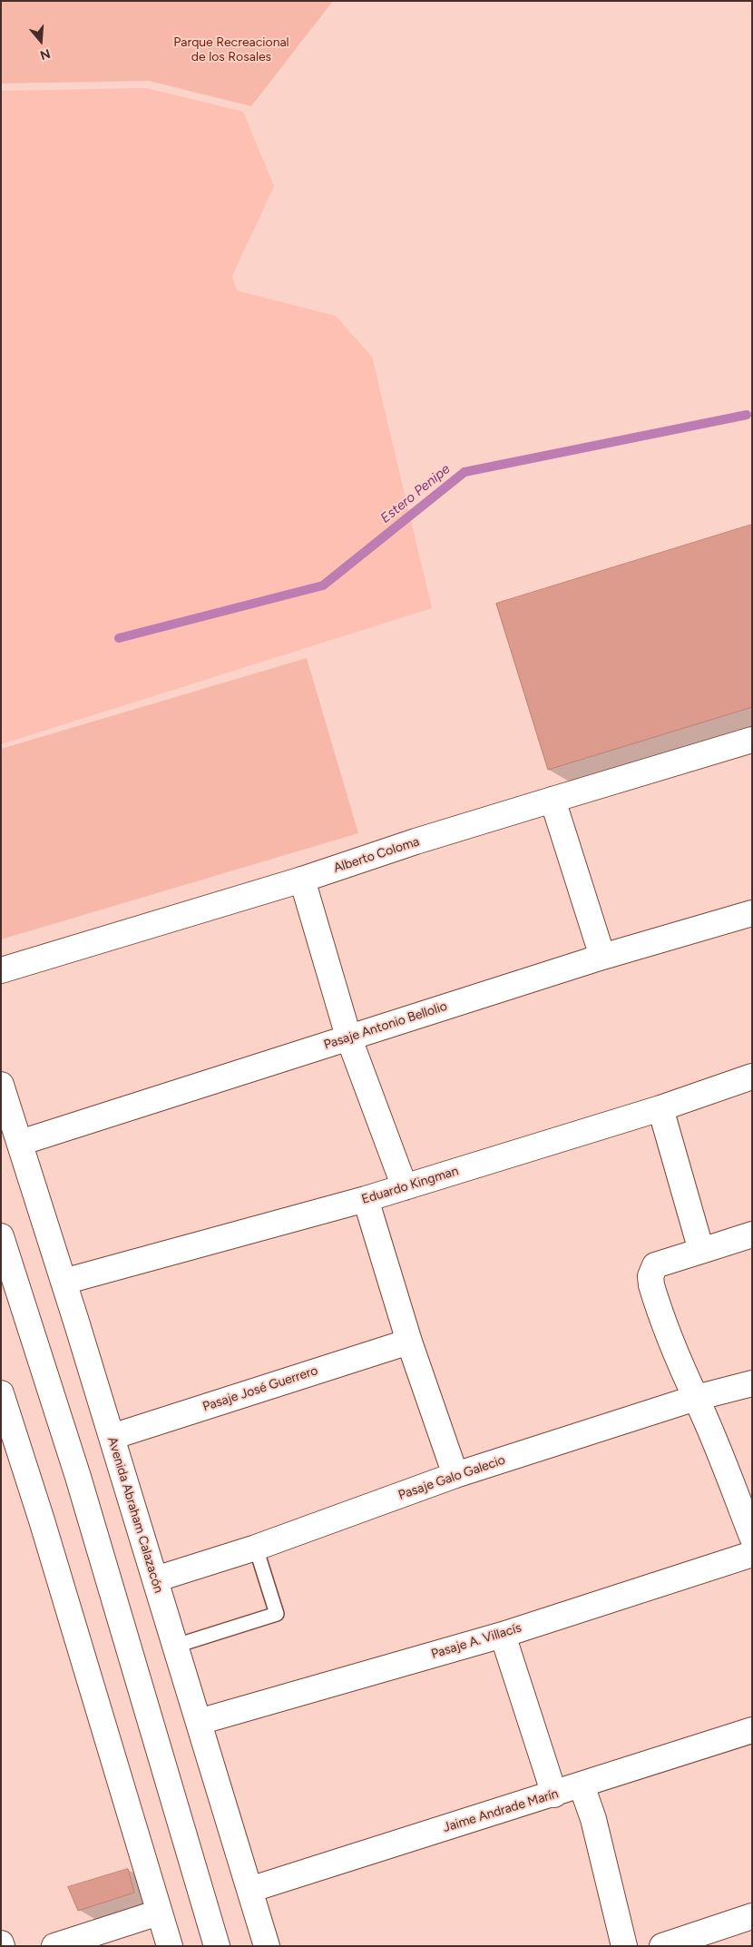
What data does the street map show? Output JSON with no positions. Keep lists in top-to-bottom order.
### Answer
{
  "streets": {
    "street": [
      "Alberto Coloma",
      "Pasaje Antonio Bellolio",
      "Eduardo Kingman",
      "Pasaje José Guerrero",
      "Pasaje Galo Galecio",
      "Avenida Abraham Calazacón",
      "Pasaje A. Villacís",
      "Jaime Andrade Marín"
    ]
  },
  "crossings": [
    ["Pasaje Antonio Bellolio", "Avenida Abraham Calazacón"],
    ["Eduardo Kingman", "Avenida Abraham Calazacón"],
    ["Pasaje José Guerrero", "Avenida Abraham Calazacón"],
    ["Pasaje Galo Galecio", "Avenida Abraham Calazacón"],
    ["Avenida Abraham Calazacón", "Pasaje A. Villacís"],
    ["Avenida Abraham Calazacón", "Jaime Andrade Marín"]
  ],
  "water": ["Estero Penipe"],
  "parks": ["Parque Recreacional de los Rosales"],
  "north": "bottom"
}
